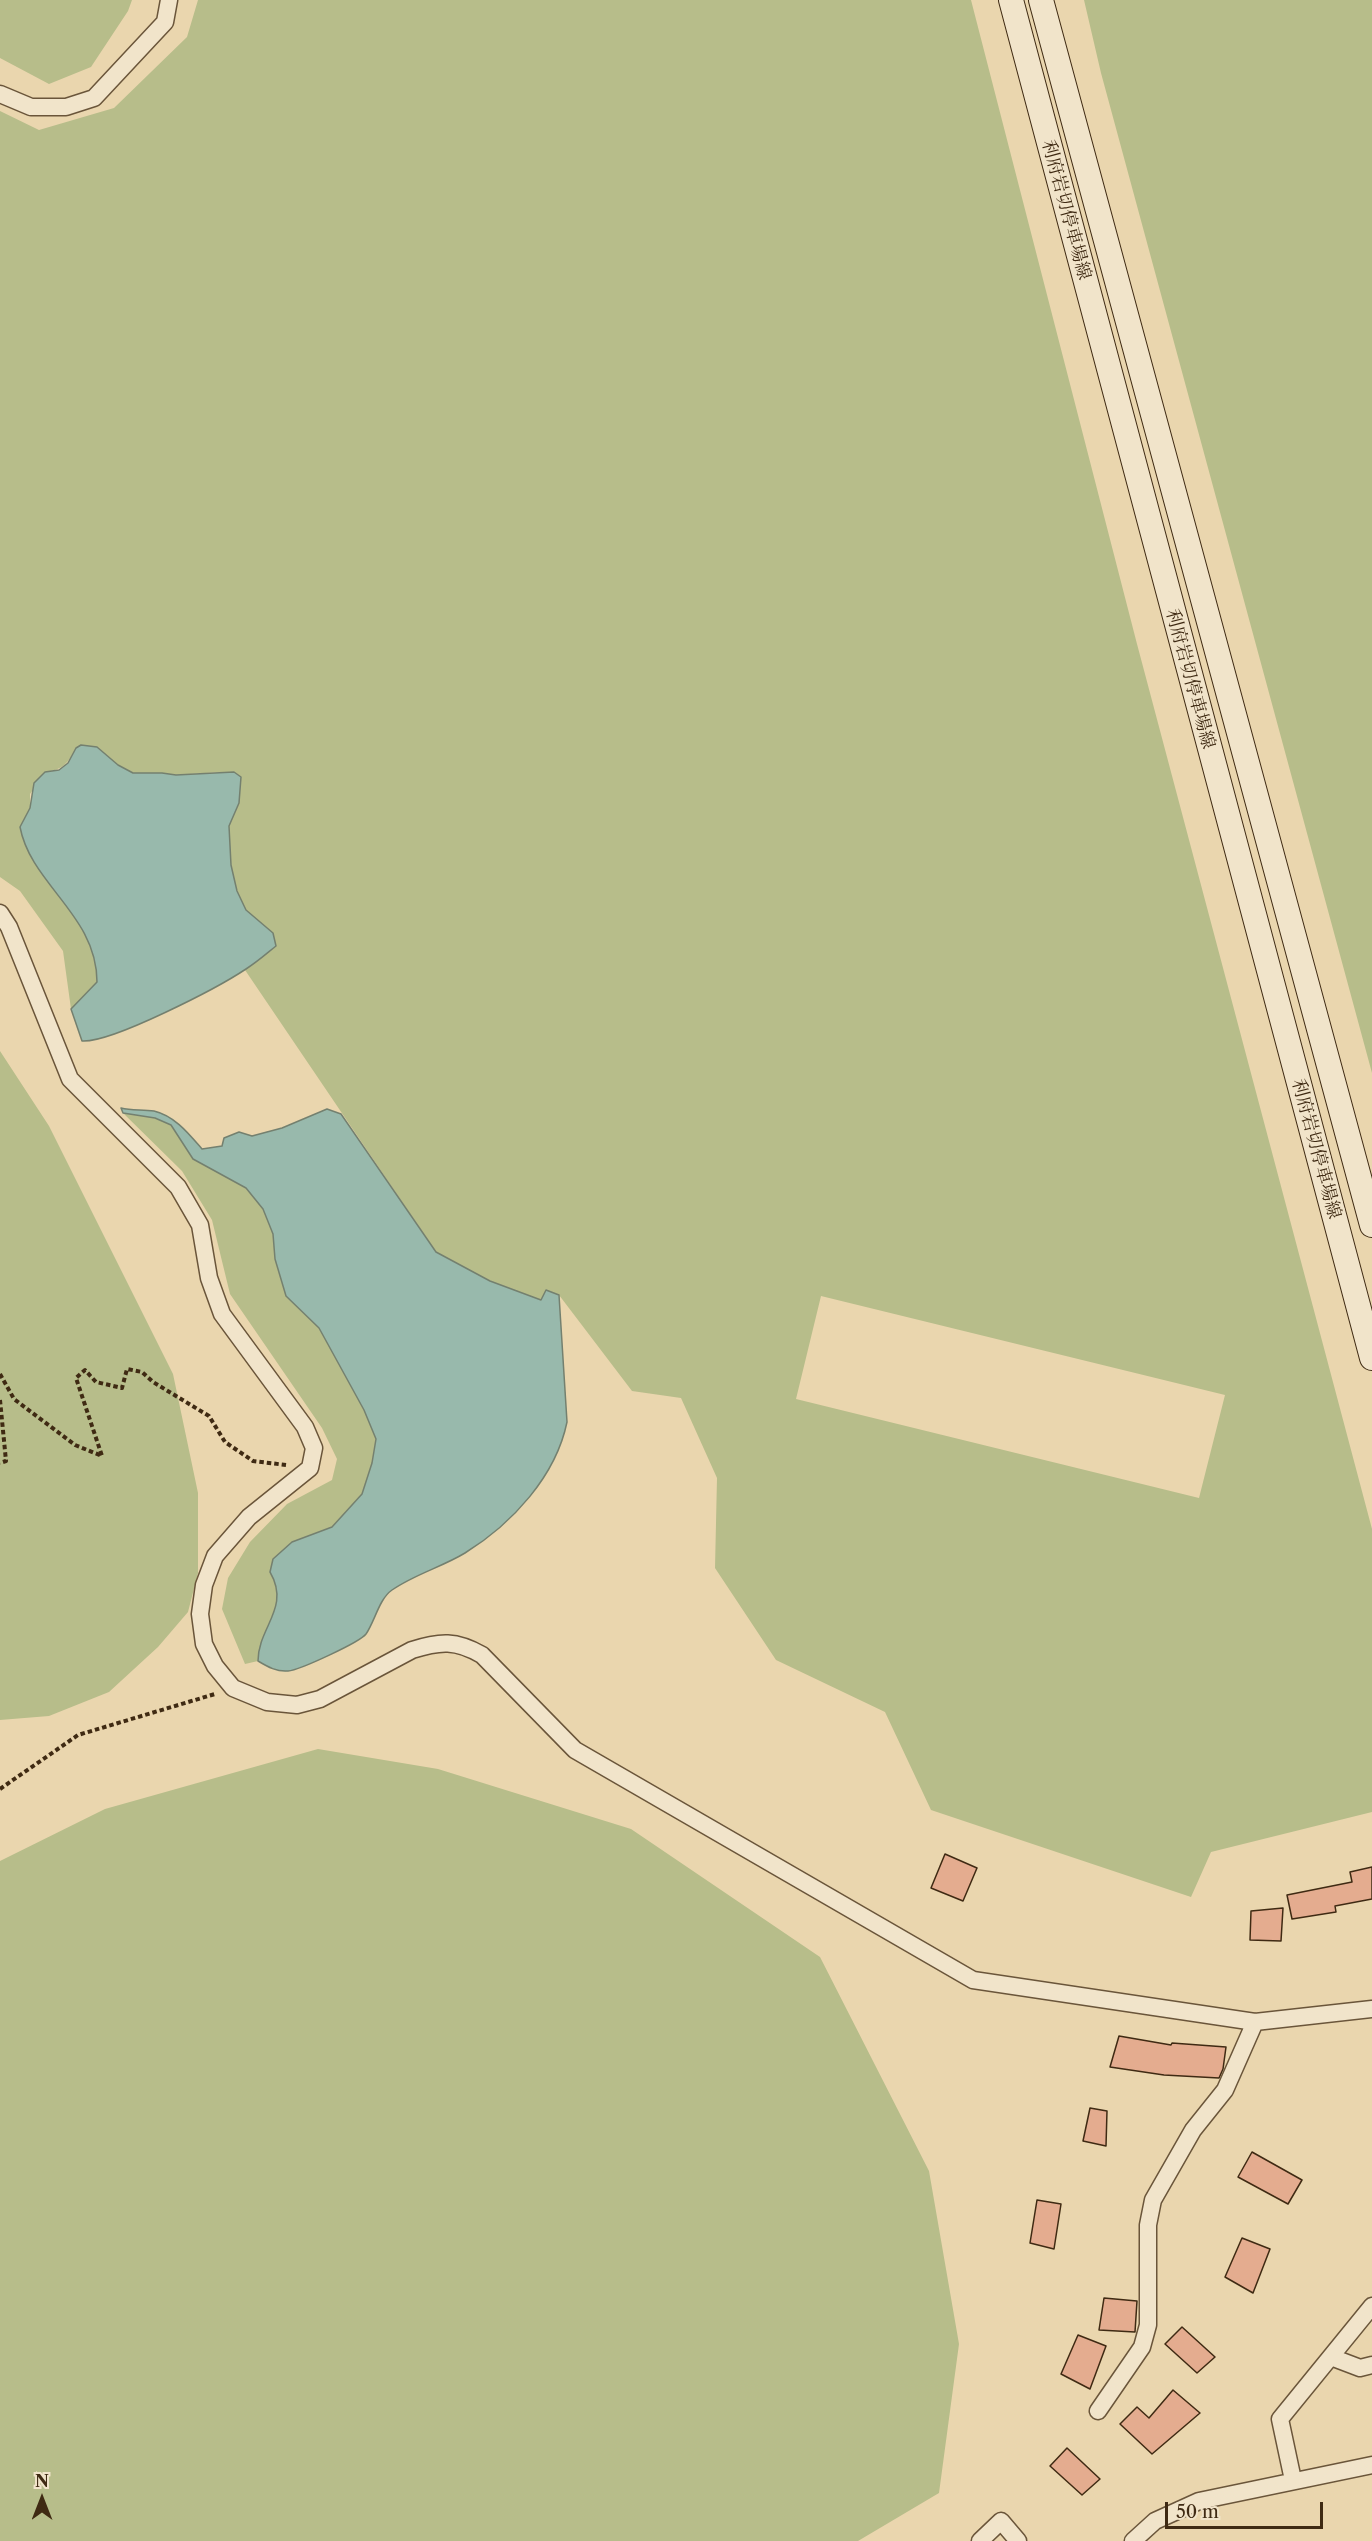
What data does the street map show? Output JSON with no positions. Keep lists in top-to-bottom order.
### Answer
{
  "streets": {
    "main road": ["利府岩切停車場線"]
  },
  "scale_bar": "50 m",
  "north": "top"
}
